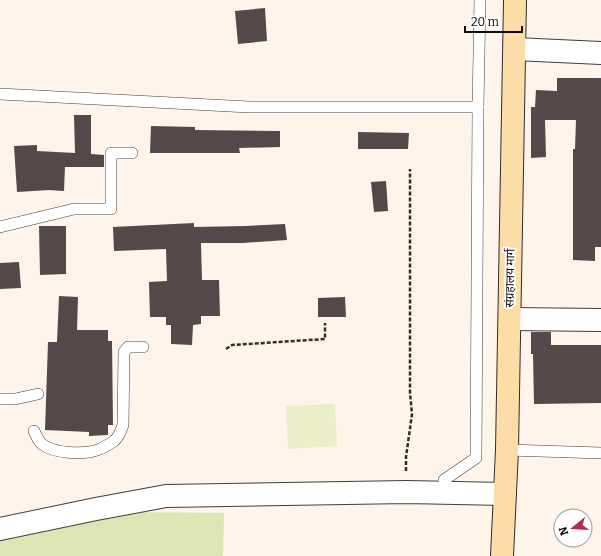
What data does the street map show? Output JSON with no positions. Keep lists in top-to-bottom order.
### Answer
{
  "streets": {
    "main road": ["संग्रहालय मार्ग"]
  },
  "scale_bar": "20 m",
  "north": "left"
}
